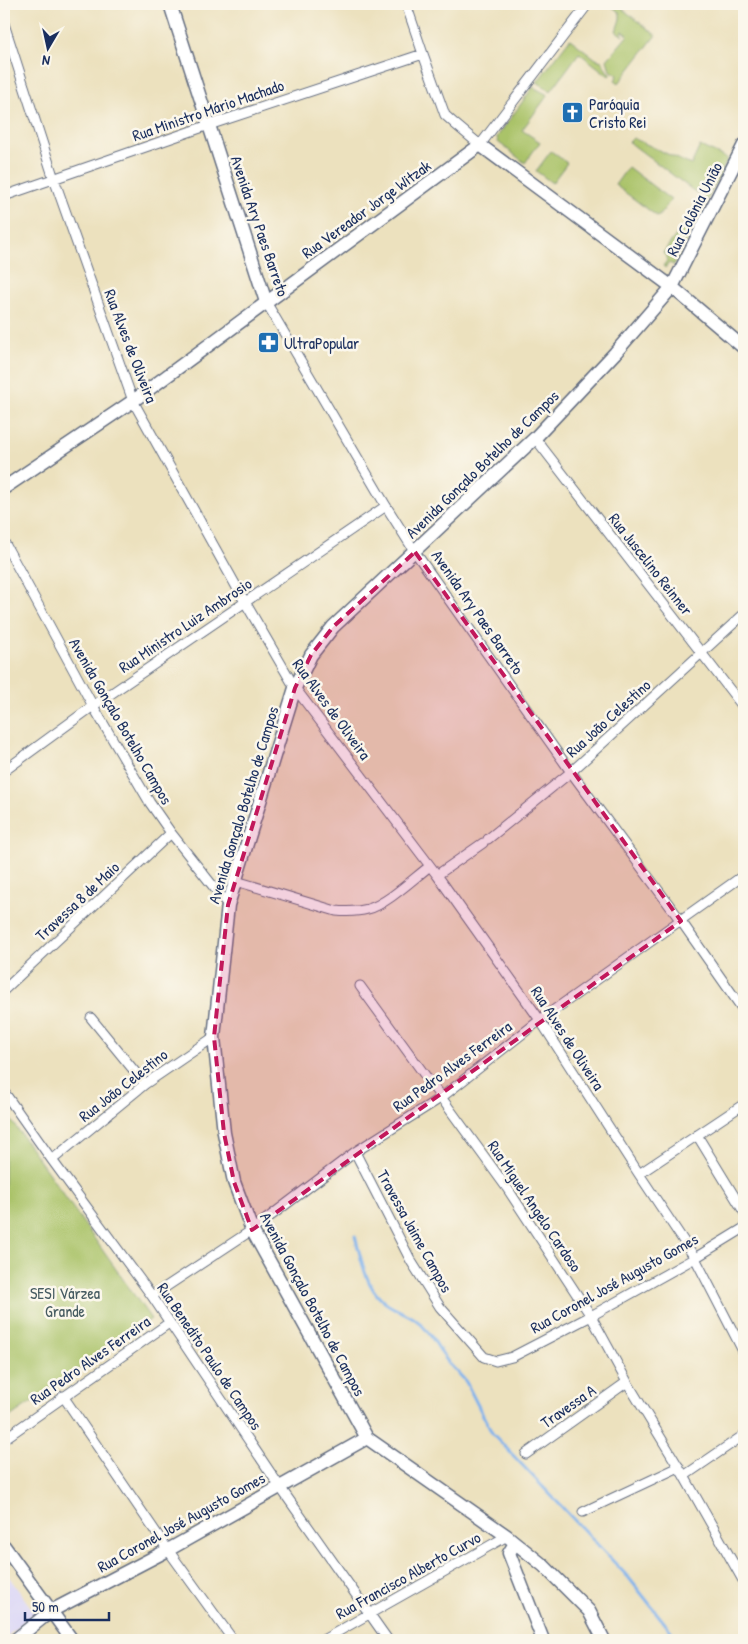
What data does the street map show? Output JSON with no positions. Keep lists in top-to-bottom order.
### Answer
{
  "streets": {
    "street": [
      "Rua Ministro Mário Machado",
      "Rua Vereador Jorge Witzak",
      "Rua Colônia União",
      "Avenida Ary Paes Barreto",
      "Rua Alves de Oliveira",
      "Avenida Gonçalo Botelho de Campos",
      "Rua Juscelino Reinner",
      "Rua Ministro Luiz Ambrosio",
      "Rua João Celestino",
      "Avenida Gonçalo Botelho Campos",
      "Travessa 8 de Maio",
      "Rua Pedro Alves Ferreira",
      "Rua Miguel Angelo Cardoso",
      "Travessa Jaime Campos",
      "Rua Coronel José Augusto Gomes",
      "Rua Benedito Paulo de Campos",
      "Travessa A",
      "Rua Francisco Alberto Curvo"
    ]
  },
  "crossings": [
    ["Rua Ministro Mário Machado", "Avenida Ary Paes Barreto"],
    ["Rua Ministro Mário Machado", "Rua Alves de Oliveira"],
    ["Rua Vereador Jorge Witzak", "Avenida Ary Paes Barreto"],
    ["Rua Vereador Jorge Witzak", "Rua Alves de Oliveira"],
    ["Rua Colônia União", "Avenida Gonçalo Botelho de Campos"],
    ["Avenida Ary Paes Barreto", "Avenida Gonçalo Botelho de Campos"],
    ["Avenida Ary Paes Barreto", "Rua Ministro Luiz Ambrosio"],
    ["Avenida Ary Paes Barreto", "Rua João Celestino"],
    ["Avenida Ary Paes Barreto", "Rua Pedro Alves Ferreira"],
    ["Rua Alves de Oliveira", "Avenida Gonçalo Botelho de Campos"],
    ["Rua Alves de Oliveira", "Rua Ministro Luiz Ambrosio"],
    ["Rua Alves de Oliveira", "Rua João Celestino"],
    ["Rua Alves de Oliveira", "Rua Pedro Alves Ferreira"],
    ["Rua Alves de Oliveira", "Rua Coronel José Augusto Gomes"],
    ["Avenida Gonçalo Botelho de Campos", "Rua Juscelino Reinner"],
    ["Avenida Gonçalo Botelho de Campos", "Rua João Celestino"],
    ["Avenida Gonçalo Botelho de Campos", "Avenida Gonçalo Botelho Campos"],
    ["Avenida Gonçalo Botelho de Campos", "Rua Pedro Alves Ferreira"],
    ["Avenida Gonçalo Botelho de Campos", "Rua Coronel José Augusto Gomes"],
    ["Avenida Gonçalo Botelho de Campos", "Rua Francisco Alberto Curvo"],
    ["Rua Juscelino Reinner", "Rua João Celestino"],
    ["Rua Ministro Luiz Ambrosio", "Avenida Gonçalo Botelho Campos"],
    ["Rua João Celestino", "Rua Benedito Paulo de Campos"],
    ["Avenida Gonçalo Botelho Campos", "Travessa 8 de Maio"],
    ["Rua Pedro Alves Ferreira", "Rua Miguel Angelo Cardoso"],
    ["Rua Pedro Alves Ferreira", "Travessa Jaime Campos"],
    ["Rua Pedro Alves Ferreira", "Rua Benedito Paulo de Campos"],
    ["Rua Miguel Angelo Cardoso", "Rua Coronel José Augusto Gomes"],
    ["Rua Miguel Angelo Cardoso", "Travessa A"],
    ["Travessa Jaime Campos", "Rua Coronel José Augusto Gomes"],
    ["Rua Coronel José Augusto Gomes", "Rua Benedito Paulo de Campos"],
    ["Rua Benedito Paulo de Campos", "Rua Francisco Alberto Curvo"]
  ],
  "parks": ["SESI Várzea Grande"],
  "places": {
    "church": ["Paróquia Cristo Rei"],
    "pharmacy": ["UltraPopular"]
  },
  "scale_bar": "50 m",
  "north": "bottom"
}
